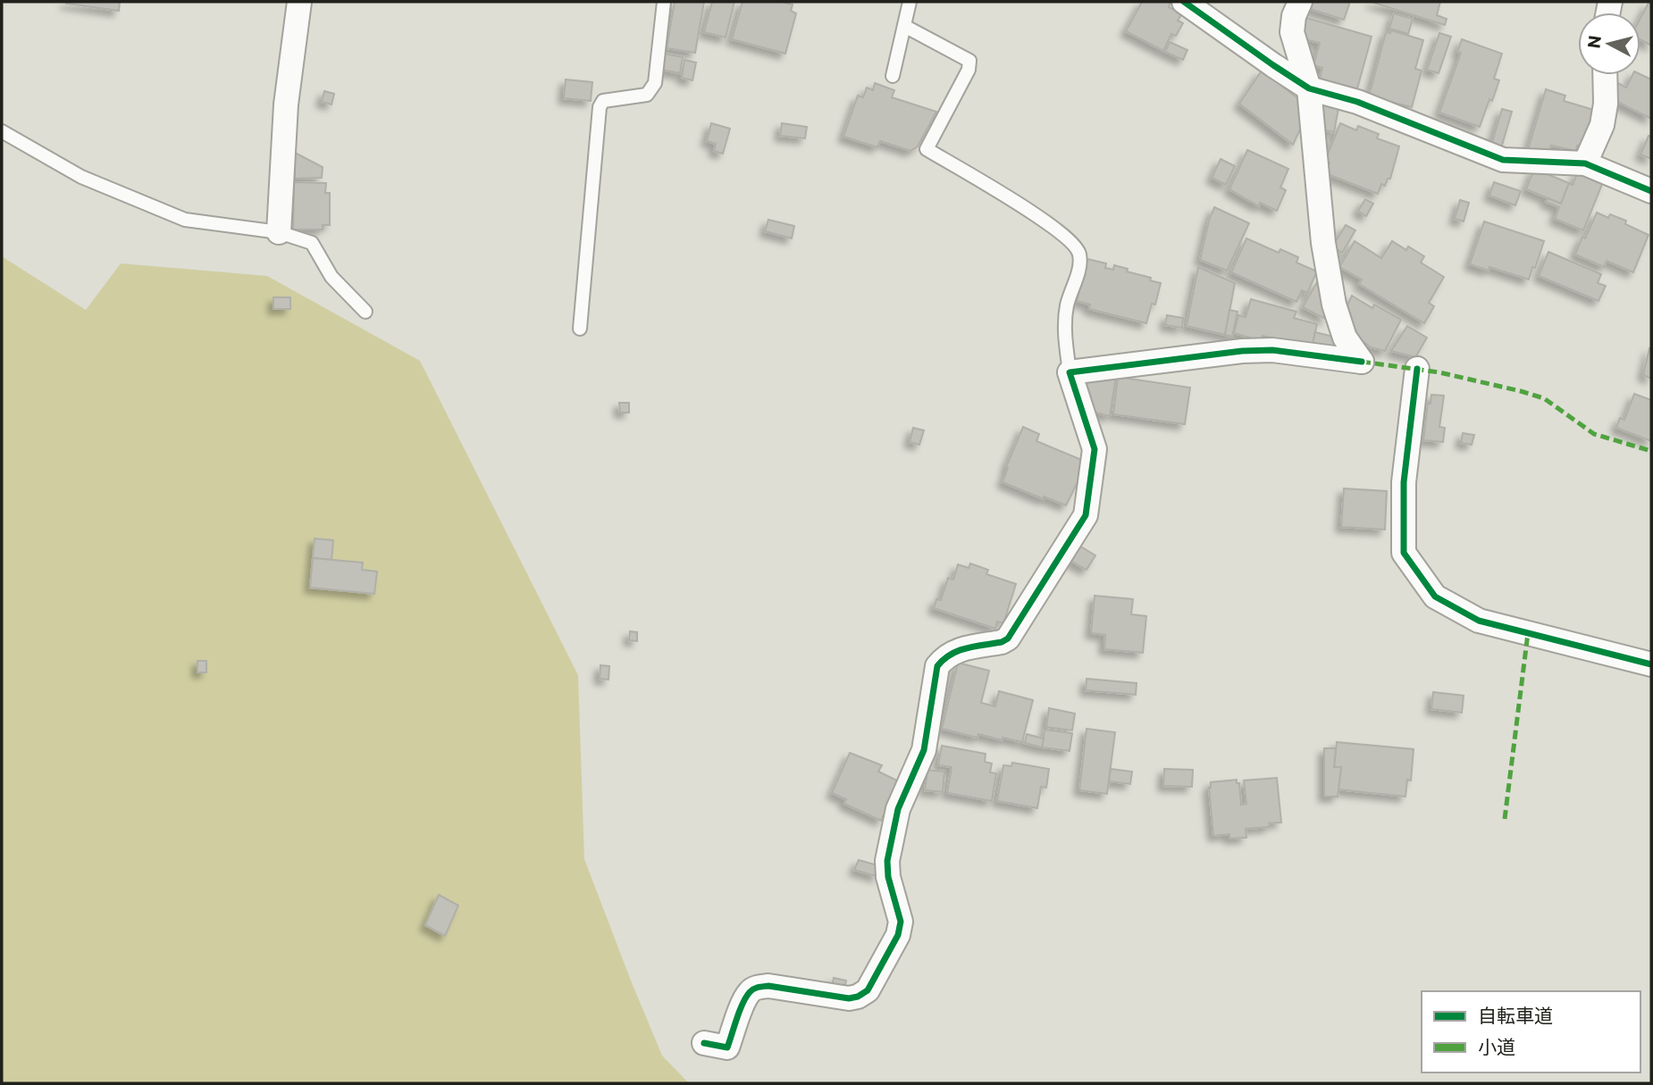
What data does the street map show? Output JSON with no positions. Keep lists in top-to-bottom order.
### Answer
{
  "legend": ["自転車道", "小道"],
  "north": "left"
}
